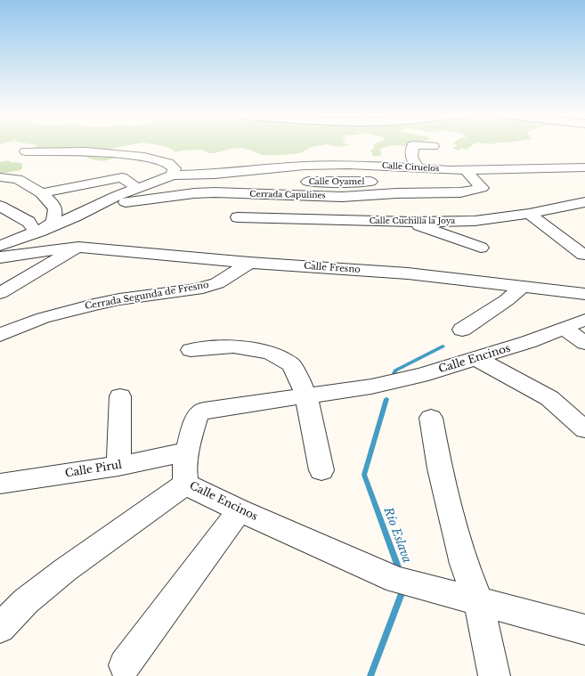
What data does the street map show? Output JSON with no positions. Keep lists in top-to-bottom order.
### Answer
{
  "streets": {
    "street": [
      "Calle Ciruelos",
      "Calle Oyamel",
      "Cerrada Capulines",
      "Calle Cuchilla la Joya",
      "Calle Fresno",
      "Cerrada Segunda de Fresno",
      "Calle Encinos",
      "Calle Pirul"
    ]
  },
  "crossings": [
    ["Calle Ciruelos", "Cerrada Capulines"],
    ["Calle Fresno", "Cerrada Segunda de Fresno"],
    ["Calle Encinos", "Calle Pirul"]
  ],
  "water": ["Río Eslava"]
}
